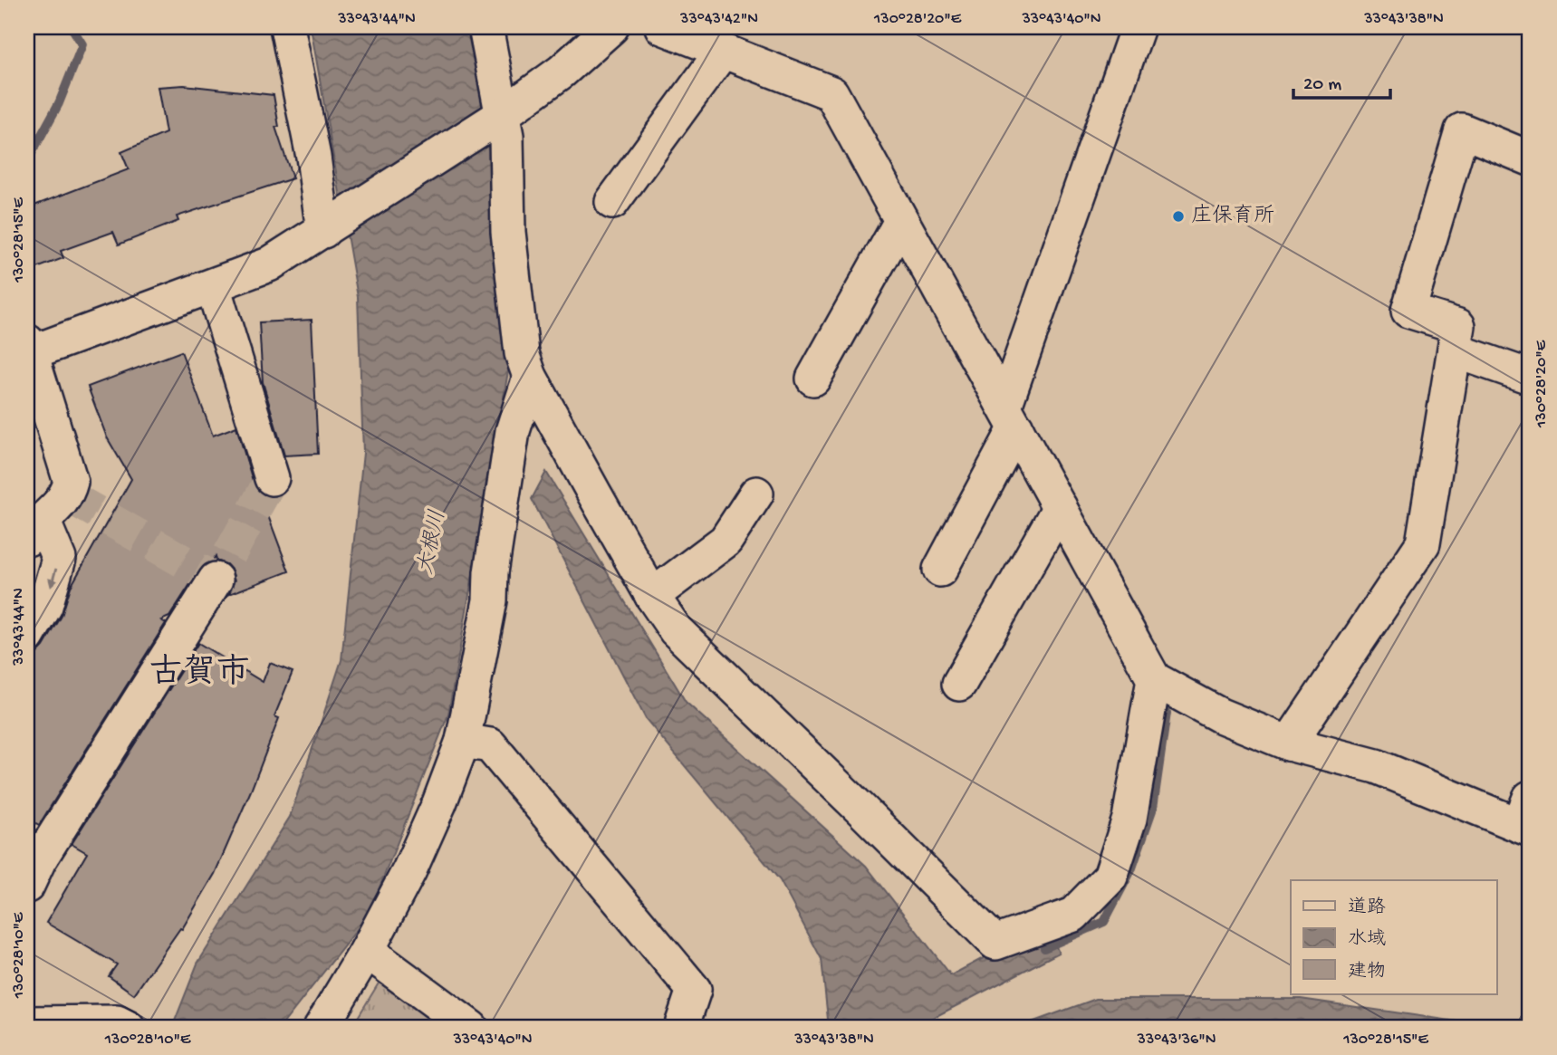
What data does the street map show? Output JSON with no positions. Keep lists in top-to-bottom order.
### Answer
{
  "districts": ["古賀市"],
  "water": ["大根川"],
  "places": ["庄保育所"],
  "legend": ["道路", "水域", "建物"],
  "scale_bar": "20 m",
  "coordinates": [
    "33°43'44\"N",
    "33°43'42\"N",
    "130°28'20\"E",
    "33°43'40\"N",
    "33°43'38\"N",
    "130°28'15\"E",
    "130°28'10\"E",
    "33°43'36\"N"
  ]
}
